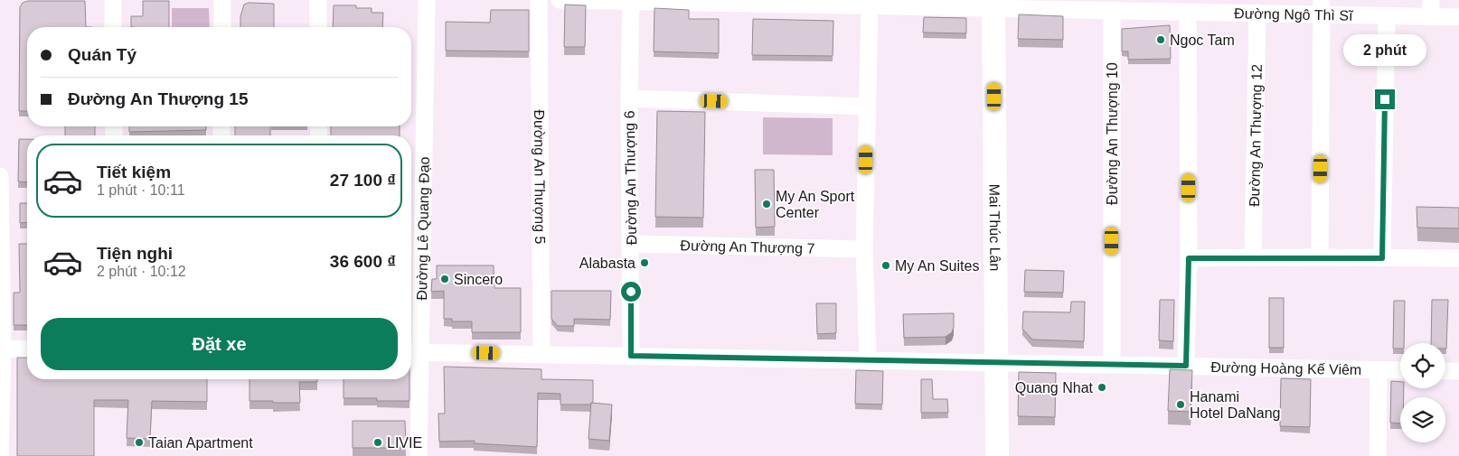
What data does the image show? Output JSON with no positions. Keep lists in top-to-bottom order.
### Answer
{
  "streets": {
    "street": [
      "Đường Ngô Thì Sĩ",
      "Đường An Thượng 10",
      "Đường An Thượng 12",
      "Đường An Thượng 5",
      "Đường An Thượng 6",
      "Đường Lê Quang Đạo",
      "Mai Thúc Lân",
      "Đường An Thượng 7",
      "Đường Hoàng Kế Viêm"
    ]
  },
  "crossings": [
    ["Đường Ngô Thì Sĩ", "Đường An Thượng 10"],
    ["Đường Ngô Thì Sĩ", "Đường An Thượng 12"],
    ["Đường Ngô Thì Sĩ", "Đường An Thượng 6"],
    ["Đường Ngô Thì Sĩ", "Mai Thúc Lân"],
    ["Đường An Thượng 10", "Đường Hoàng Kế Viêm"],
    ["Đường An Thượng 5", "Đường Hoàng Kế Viêm"],
    ["Đường An Thượng 6", "Đường An Thượng 7"],
    ["Đường An Thượng 6", "Đường Hoàng Kế Viêm"],
    ["Đường Lê Quang Đạo", "Đường Hoàng Kế Viêm"],
    ["Mai Thúc Lân", "Đường Hoàng Kế Viêm"]
  ],
  "places": [
    "Ngoc Tam",
    "My An Sport Center",
    "Alabasta",
    "My An Suites",
    "Sincero",
    "Quang Nhat",
    "Hanami Hotel DaNang",
    "Taian Apartment",
    "LIVIE"
  ],
  "page": {
    "banner": ["Quán Tý", "Đường An Thượng 15"],
    "bubble": "2 phút",
    "list": [
      {
        "name": "Tiết kiệm",
        "note": "1 phút · 10:11",
        "value": "27 100 ₫"
      },
      {
        "name": "Tiện nghi",
        "note": "2 phút · 10:12",
        "value": "36 600 ₫"
      }
    ],
    "buttons": "Đặt xe"
  }
}
